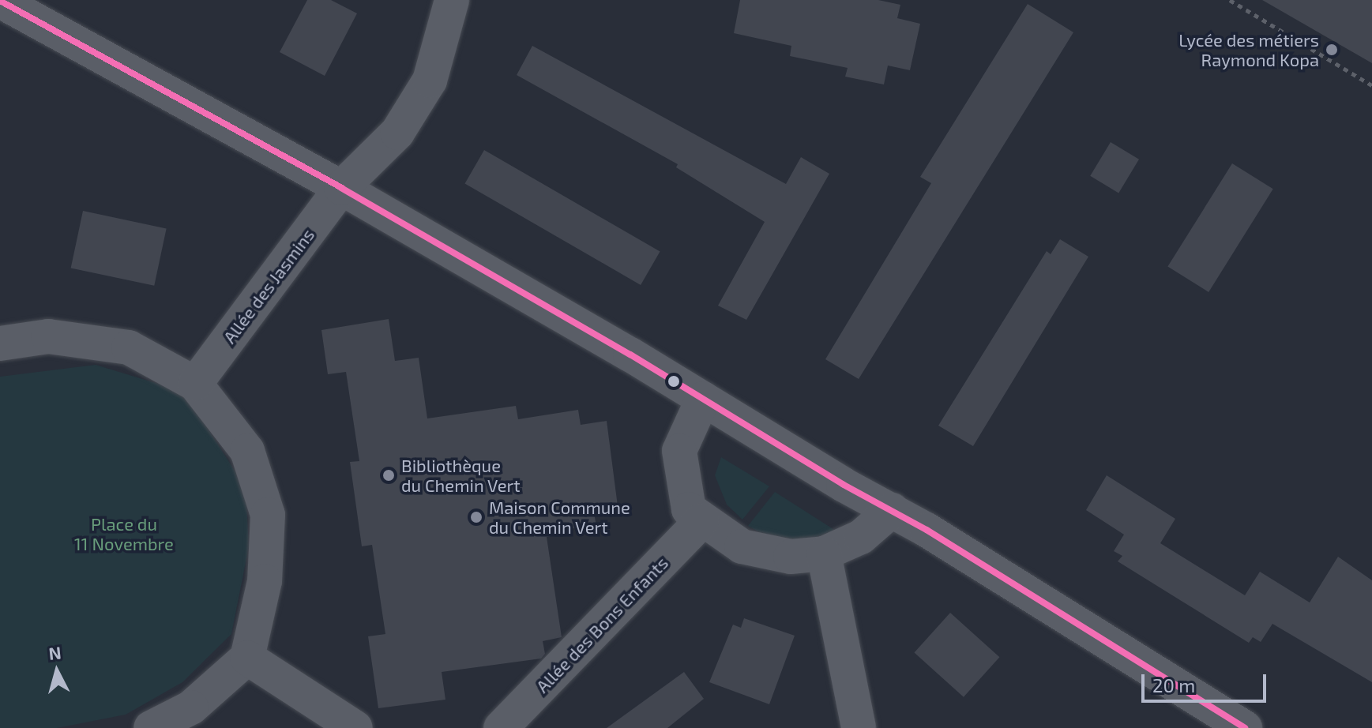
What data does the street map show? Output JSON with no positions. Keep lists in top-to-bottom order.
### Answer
{
  "streets": {
    "street": ["Allée des Jasmins", "Allée des Bons Enfants"]
  },
  "parks": ["Place du 11 Novembre"],
  "places": ["Lycée des métiers Raymond Kopa", "Bibliothèque du Chemin Vert", "Maison Commune du Chemin Vert"],
  "scale_bar": "20 m",
  "north": "top"
}
